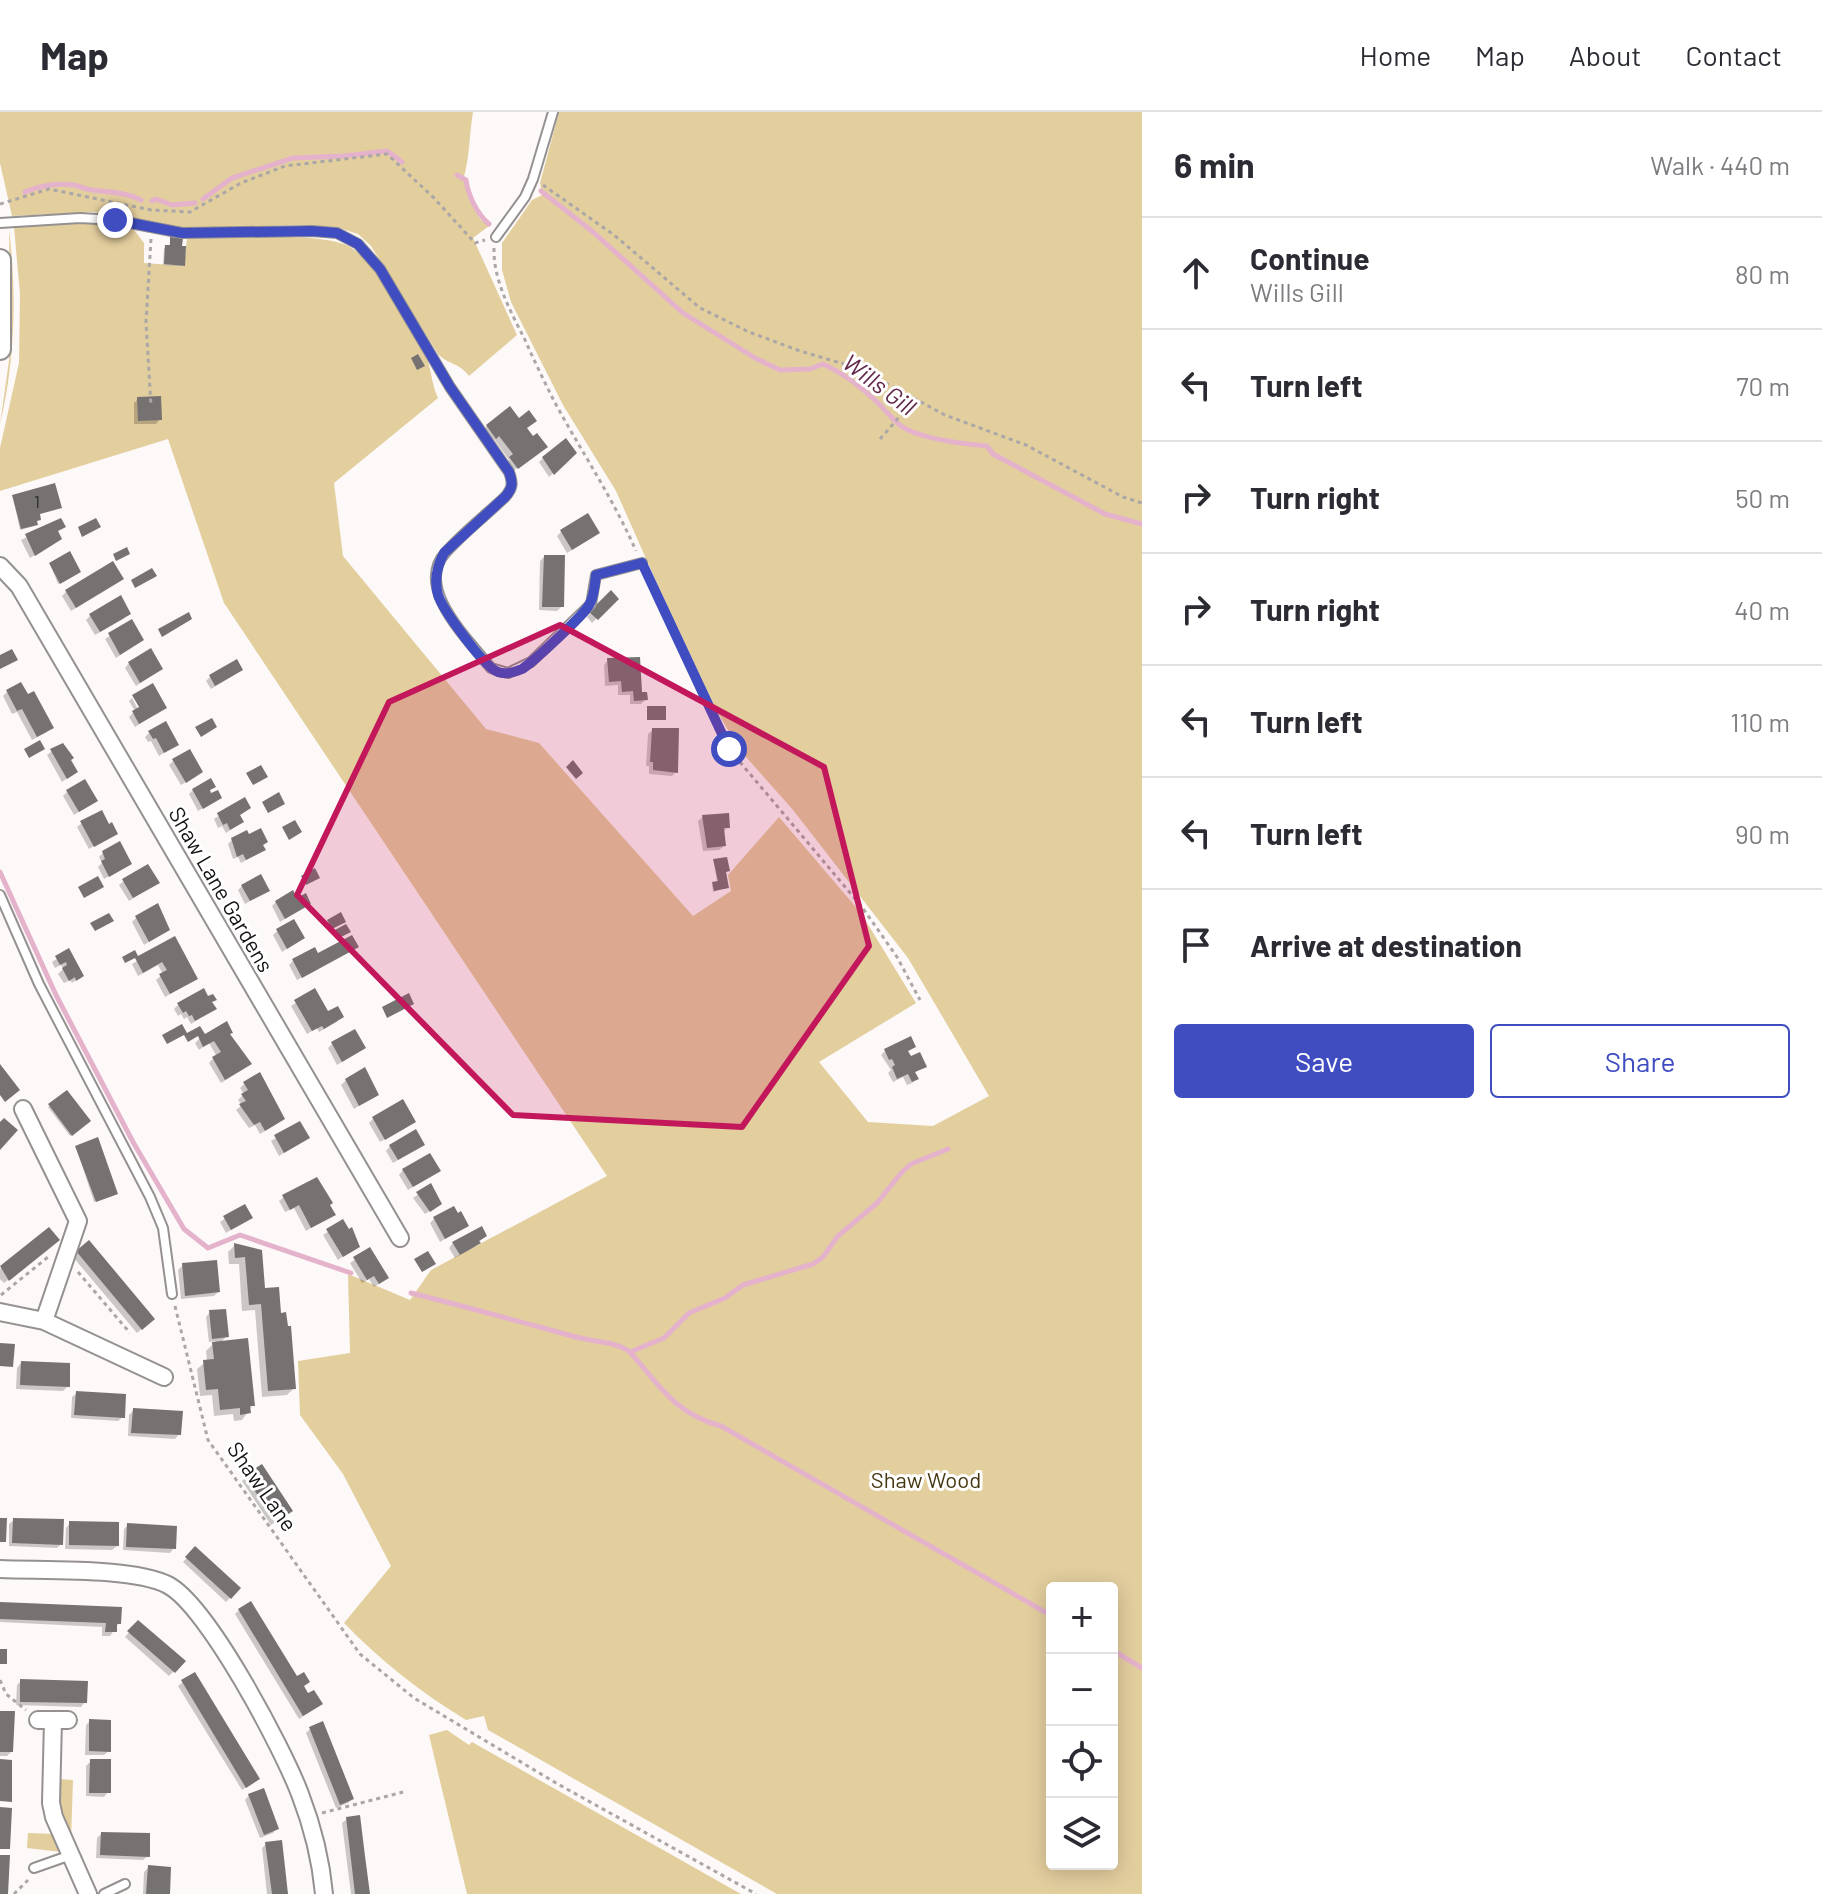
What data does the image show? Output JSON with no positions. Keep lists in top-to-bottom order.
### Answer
{
  "streets": {
    "street": ["Shaw Lane Gardens"],
    "path": ["Shaw Lane"]
  },
  "water": ["Wills Gill"],
  "parks": ["Shaw Wood"],
  "house_numbers": ["1"],
  "page": {
    "header": "Map",
    "nav": [
      "Home",
      "Map",
      "About",
      "Contact"
    ],
    "heading": ["6 min", "Walk · 440 m"],
    "list": [
      ["Continue", "Wills Gill", "80 m"],
      ["Turn left", "70 m"],
      ["Turn right", "50 m"],
      ["Turn right", "40 m"],
      ["Turn left", "110 m"],
      ["Turn left", "90 m"],
      "Arrive at destination"
    ],
    "buttons": ["Save", "Share"],
    "map_buttons": ["+", "−"]
  }
}
